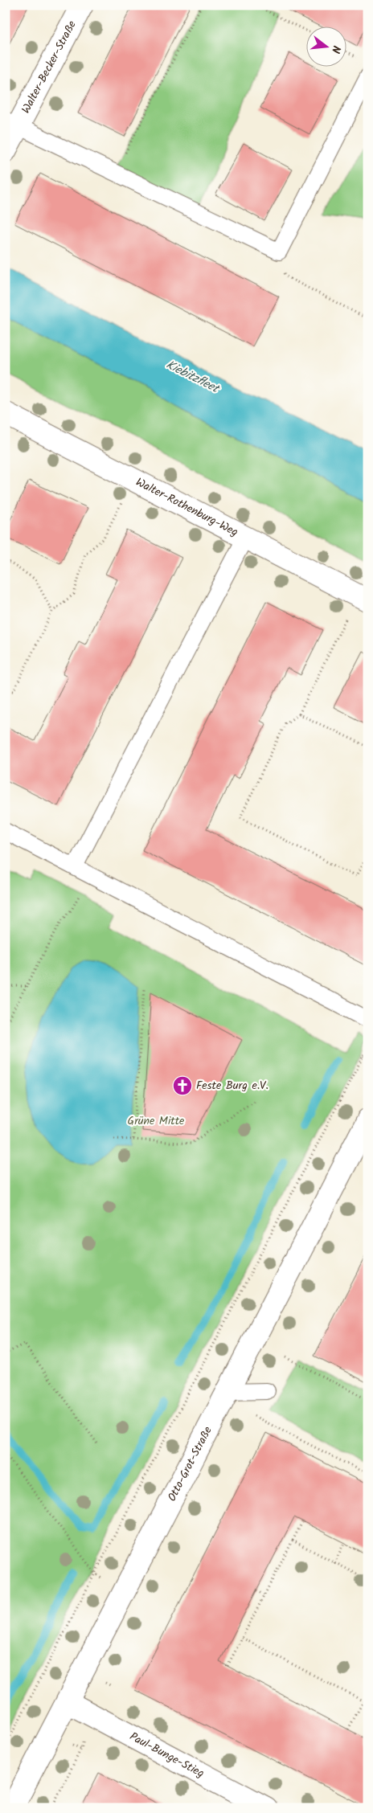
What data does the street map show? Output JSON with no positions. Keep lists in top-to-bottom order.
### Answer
{
  "streets": {
    "street": [
      "Walter-Becker-Straße",
      "Walter-Rothenburg-Weg",
      "Otto-Grot-Straße",
      "Paul-Bunge-Stieg"
    ]
  },
  "crossings": [
    ["Otto-Grot-Straße", "Paul-Bunge-Stieg"]
  ],
  "water": ["Kiebitzfleet"],
  "parks": ["Grüne Mitte"],
  "places": {
    "church": ["Feste Burg e.V."]
  },
  "north": "right"
}
